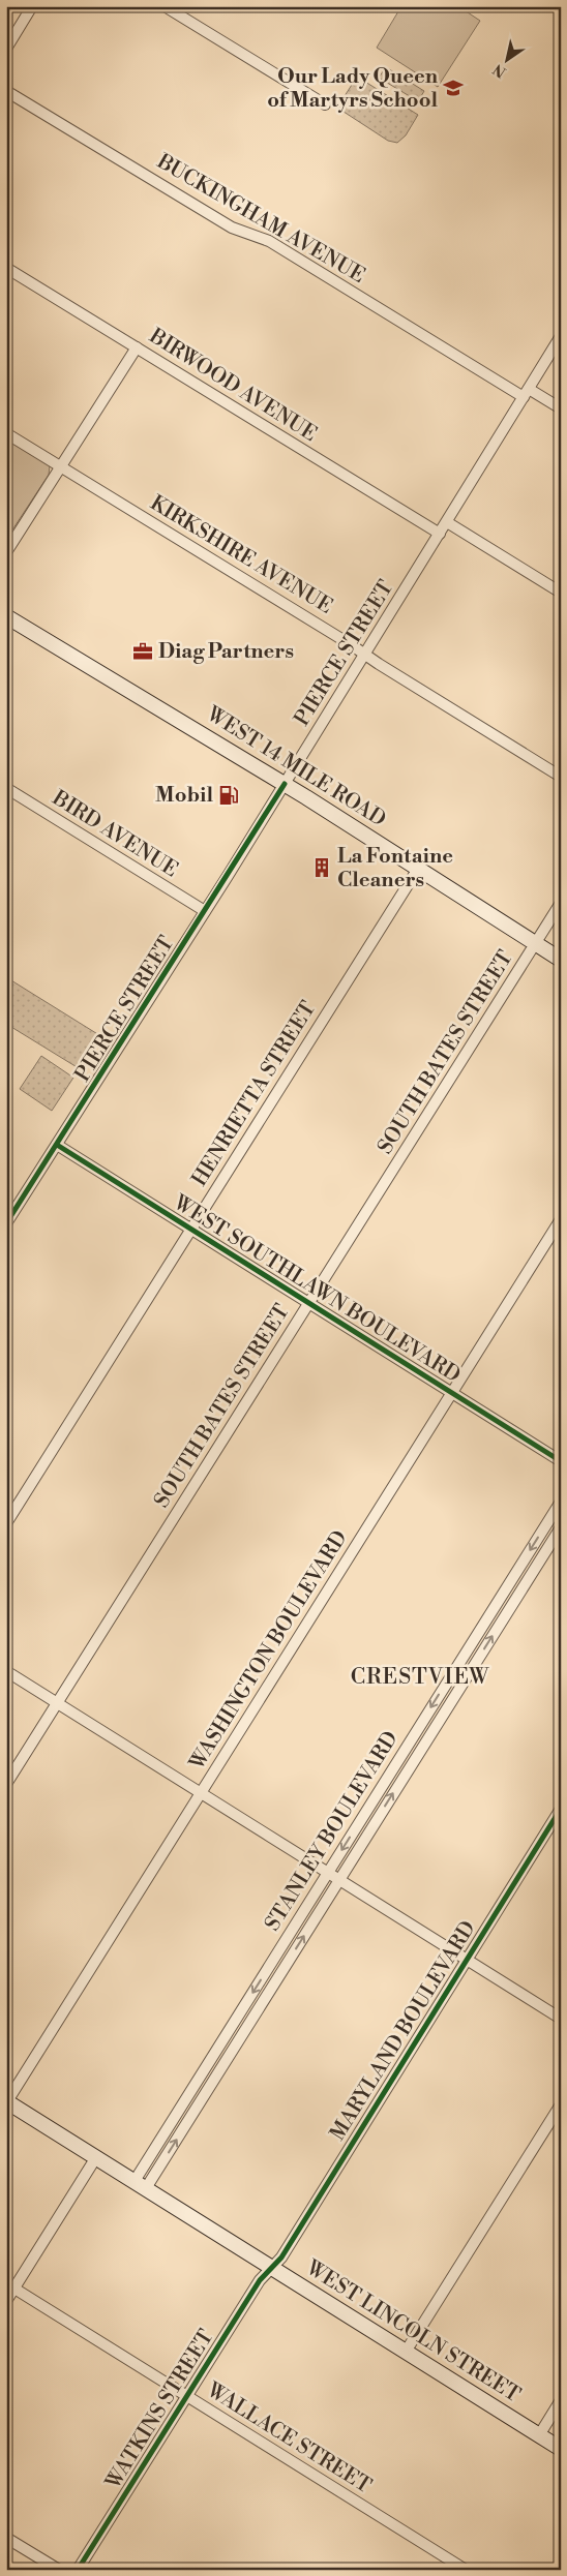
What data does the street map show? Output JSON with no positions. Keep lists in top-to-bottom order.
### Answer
{
  "streets": {
    "main road": ["WEST 14 MILE ROAD", "WEST LINCOLN STREET"],
    "street": [
      "BUCKINGHAM AVENUE",
      "BIRWOOD AVENUE",
      "KIRKSHIRE AVENUE",
      "PIERCE STREET",
      "BIRD AVENUE",
      "SOUTH BATES STREET",
      "HENRIETTA STREET",
      "WEST SOUTHLAWN BOULEVARD",
      "WASHINGTON BOULEVARD",
      "STANLEY BOULEVARD",
      "MARYLAND BOULEVARD",
      "WATKINS STREET",
      "WALLACE STREET"
    ]
  },
  "crossings": [
    ["BUCKINGHAM AVENUE", "PIERCE STREET"],
    ["BIRWOOD AVENUE", "PIERCE STREET"],
    ["KIRKSHIRE AVENUE", "PIERCE STREET"],
    ["PIERCE STREET", "WEST 14 MILE ROAD"],
    ["PIERCE STREET", "BIRD AVENUE"],
    ["PIERCE STREET", "WEST SOUTHLAWN BOULEVARD"],
    ["WEST 14 MILE ROAD", "SOUTH BATES STREET"],
    ["WEST 14 MILE ROAD", "HENRIETTA STREET"],
    ["SOUTH BATES STREET", "WEST SOUTHLAWN BOULEVARD"],
    ["HENRIETTA STREET", "WEST SOUTHLAWN BOULEVARD"],
    ["WEST SOUTHLAWN BOULEVARD", "WASHINGTON BOULEVARD"],
    ["WASHINGTON BOULEVARD", "WEST LINCOLN STREET"],
    ["STANLEY BOULEVARD", "WEST LINCOLN STREET"],
    ["MARYLAND BOULEVARD", "WEST LINCOLN STREET"],
    ["MARYLAND BOULEVARD", "WATKINS STREET"],
    ["WEST LINCOLN STREET", "WATKINS STREET"],
    ["WATKINS STREET", "WALLACE STREET"]
  ],
  "districts": ["CRESTVIEW"],
  "places": {
    "school or university": ["Our Lady Queen of Martyrs School"],
    "office": ["Diag Partners"],
    "fuel station": ["Mobil"],
    "building": ["La Fontaine Cleaners"]
  },
  "north": "bottom left"
}
